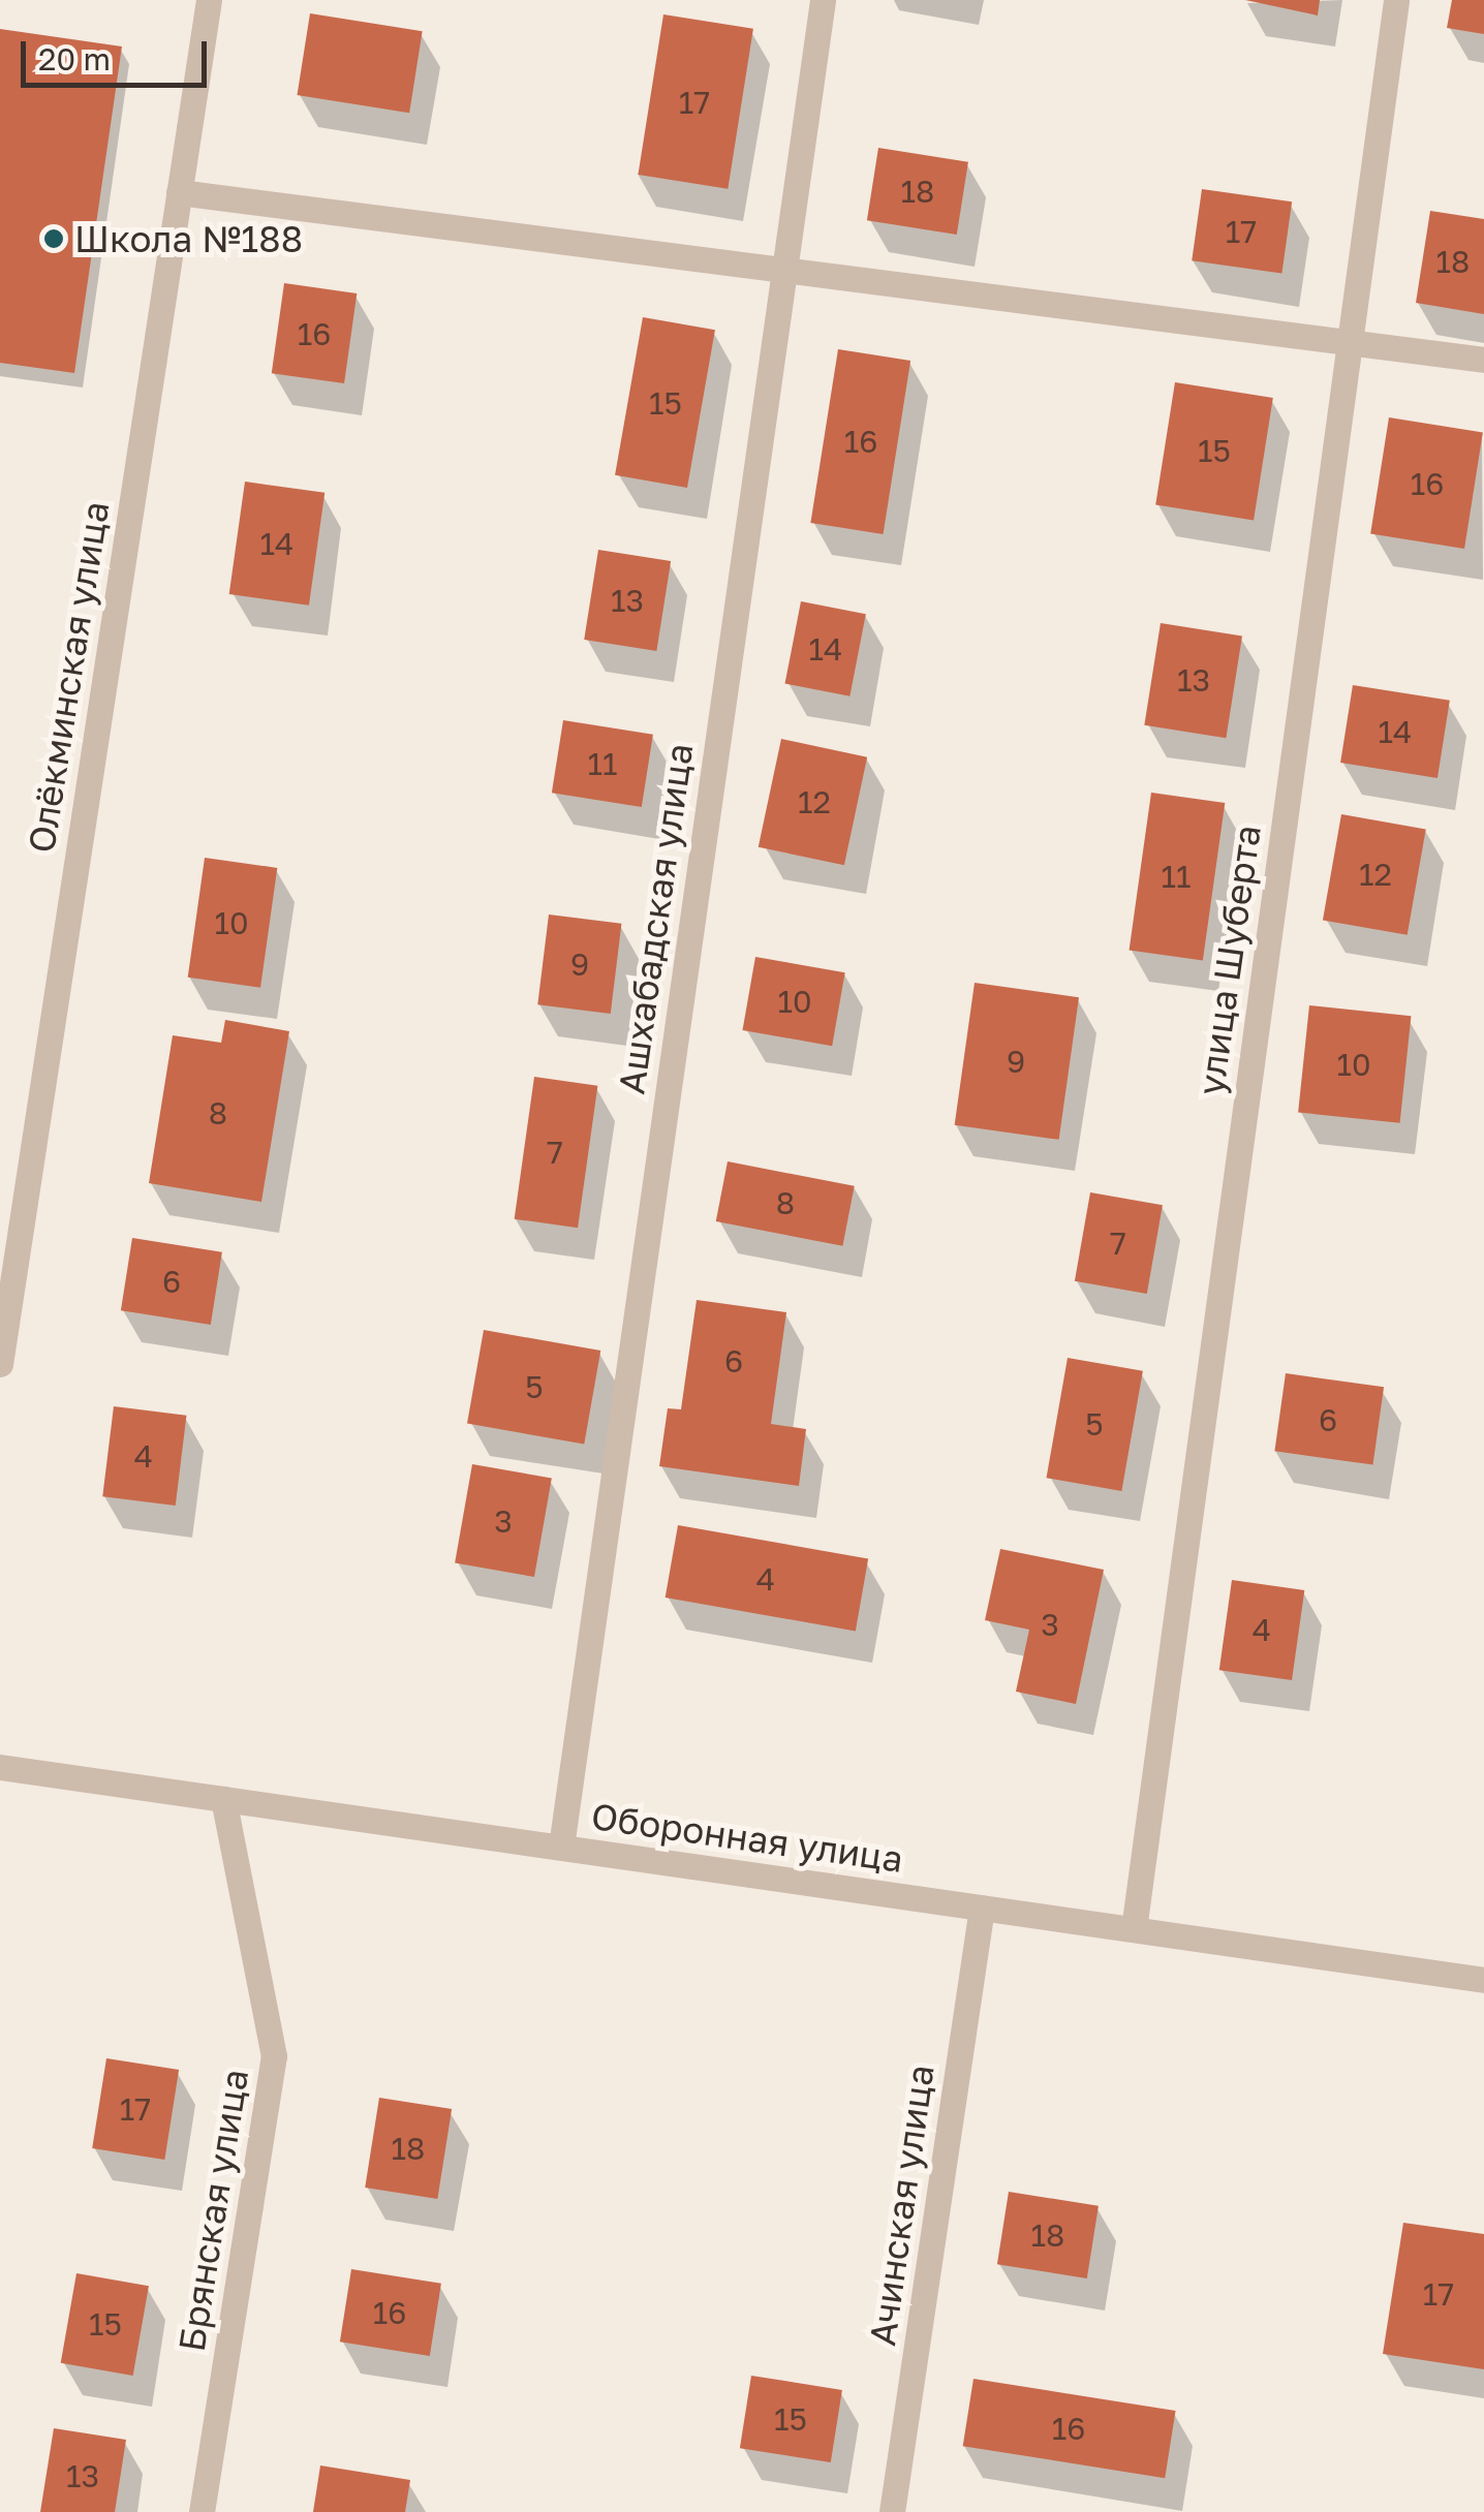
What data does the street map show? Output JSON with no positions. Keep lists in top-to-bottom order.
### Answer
{
  "streets": {
    "street": [
      "Олёкминская улица",
      "Ашхабадская улица",
      "улица Шуберта",
      "Оборонная улица",
      "Ачинская улица",
      "Брянская улица"
    ]
  },
  "crossings": [
    ["Ашхабадская улица", "Оборонная улица"],
    ["улица Шуберта", "Оборонная улица"],
    ["Оборонная улица", "Ачинская улица"],
    ["Оборонная улица", "Брянская улица"]
  ],
  "places": ["Школа №188"],
  "house_numbers": [
    "17",
    "18",
    "17",
    "18",
    "16",
    "15",
    "16",
    "15",
    "16",
    "14",
    "13",
    "14",
    "13",
    "14",
    "11",
    "12",
    "12",
    "11",
    "10",
    "9",
    "10",
    "9",
    "10",
    "8",
    "7",
    "8",
    "7",
    "6",
    "6",
    "5",
    "6",
    "5",
    "4",
    "3",
    "4",
    "3",
    "4",
    "17",
    "18",
    "18",
    "17",
    "16",
    "15",
    "15",
    "16",
    "13"
  ],
  "scale_bar": "20 m"
}
